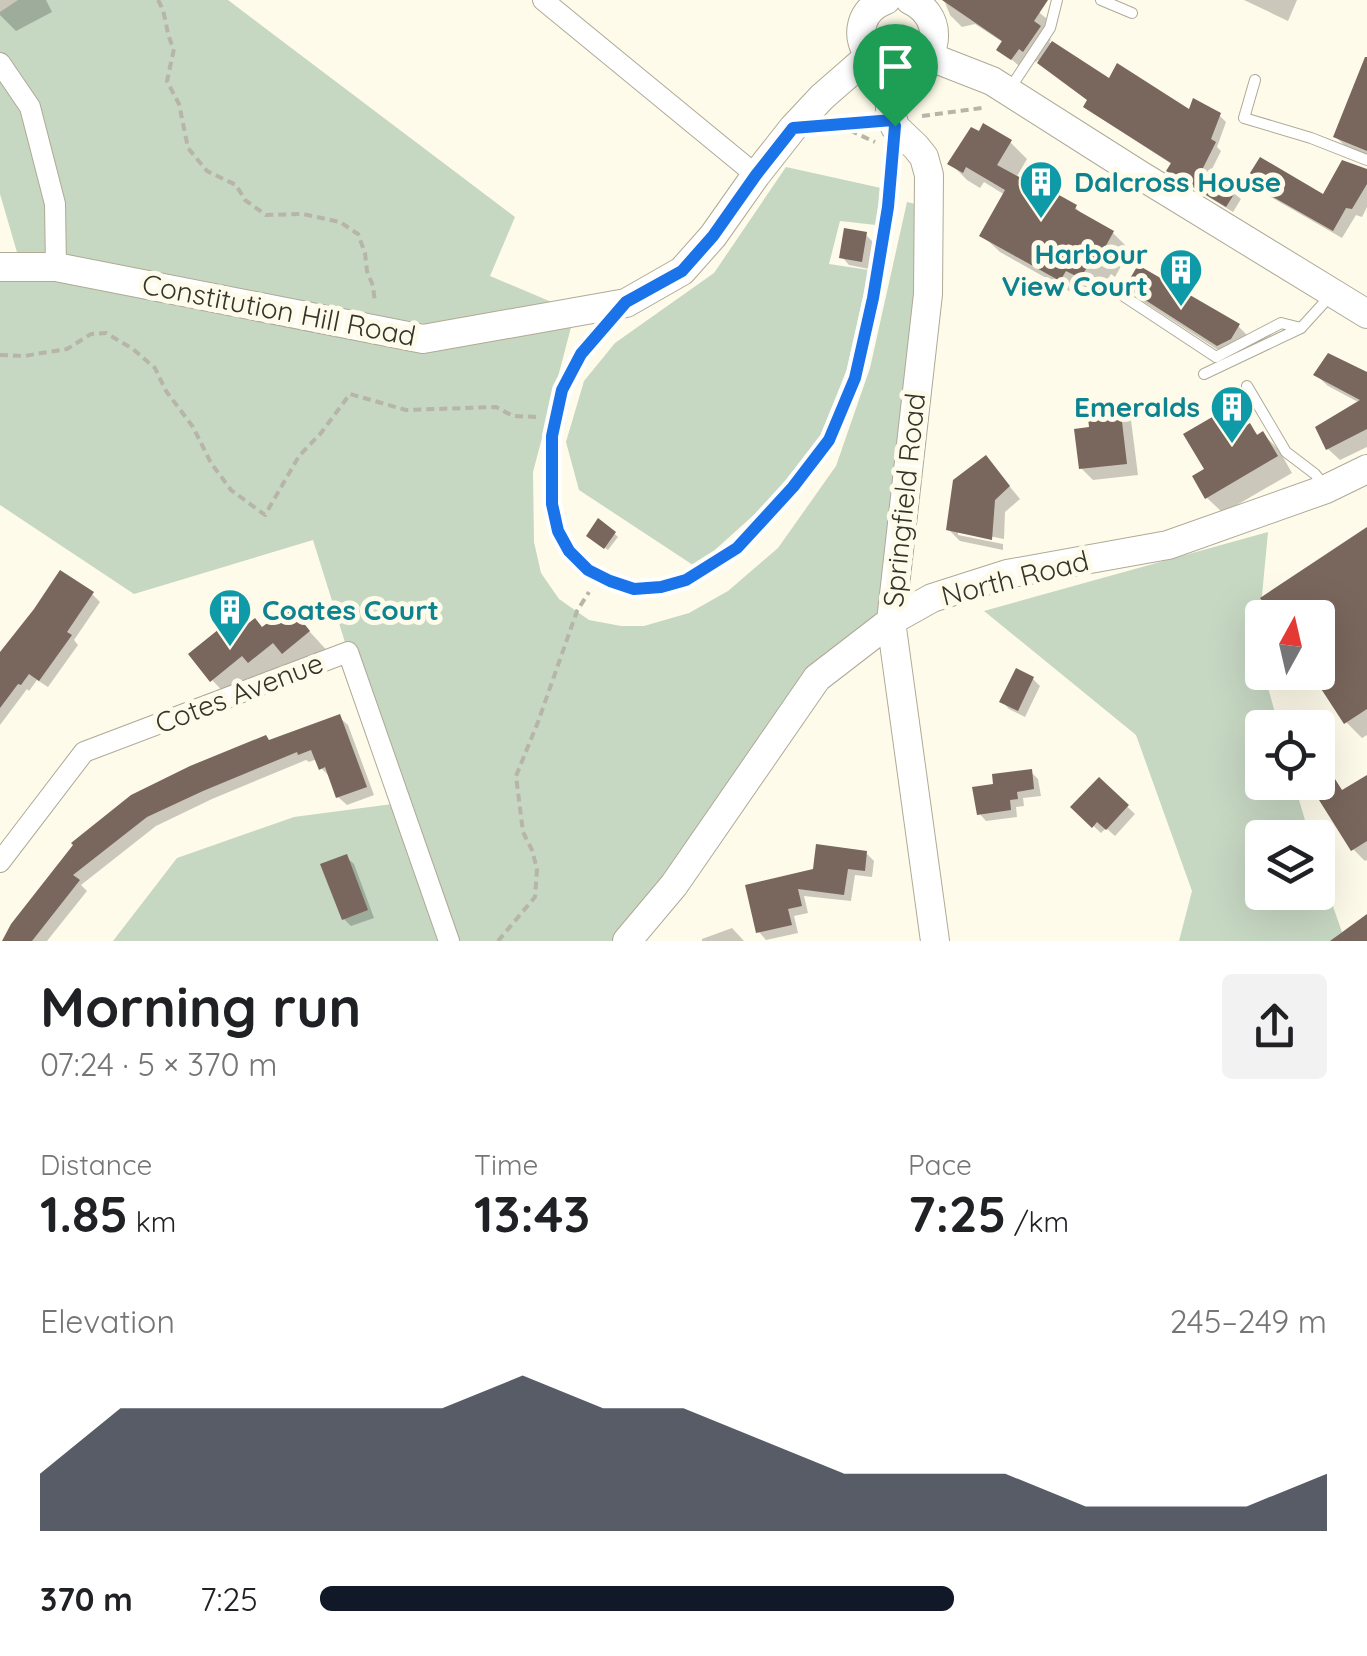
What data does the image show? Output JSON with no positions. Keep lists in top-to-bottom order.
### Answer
{
  "streets": {
    "street": [
      "Constitution Hill Road",
      "Springfield Road",
      "North Road",
      "Cotes Avenue"
    ]
  },
  "crossings": [
    ["Springfield Road", "North Road"]
  ],
  "places": {
    "building": [
      "Dalcross House",
      "Harbour View Court",
      "Emeralds",
      "Coates Court"
    ]
  },
  "north": "top",
  "page": {
    "heading": ["Morning run", "07:24 · 5 × 370 m"],
    "stats": [
      ["Distance", "1.85 km"],
      ["Time", "13:43"],
      ["Pace", "7:25 /km"]
    ],
    "chart": ["Elevation", "245–249 m"],
    "list": [
      {
        "name": "370 m",
        "note": "7:25"
      }
    ]
  }
}
